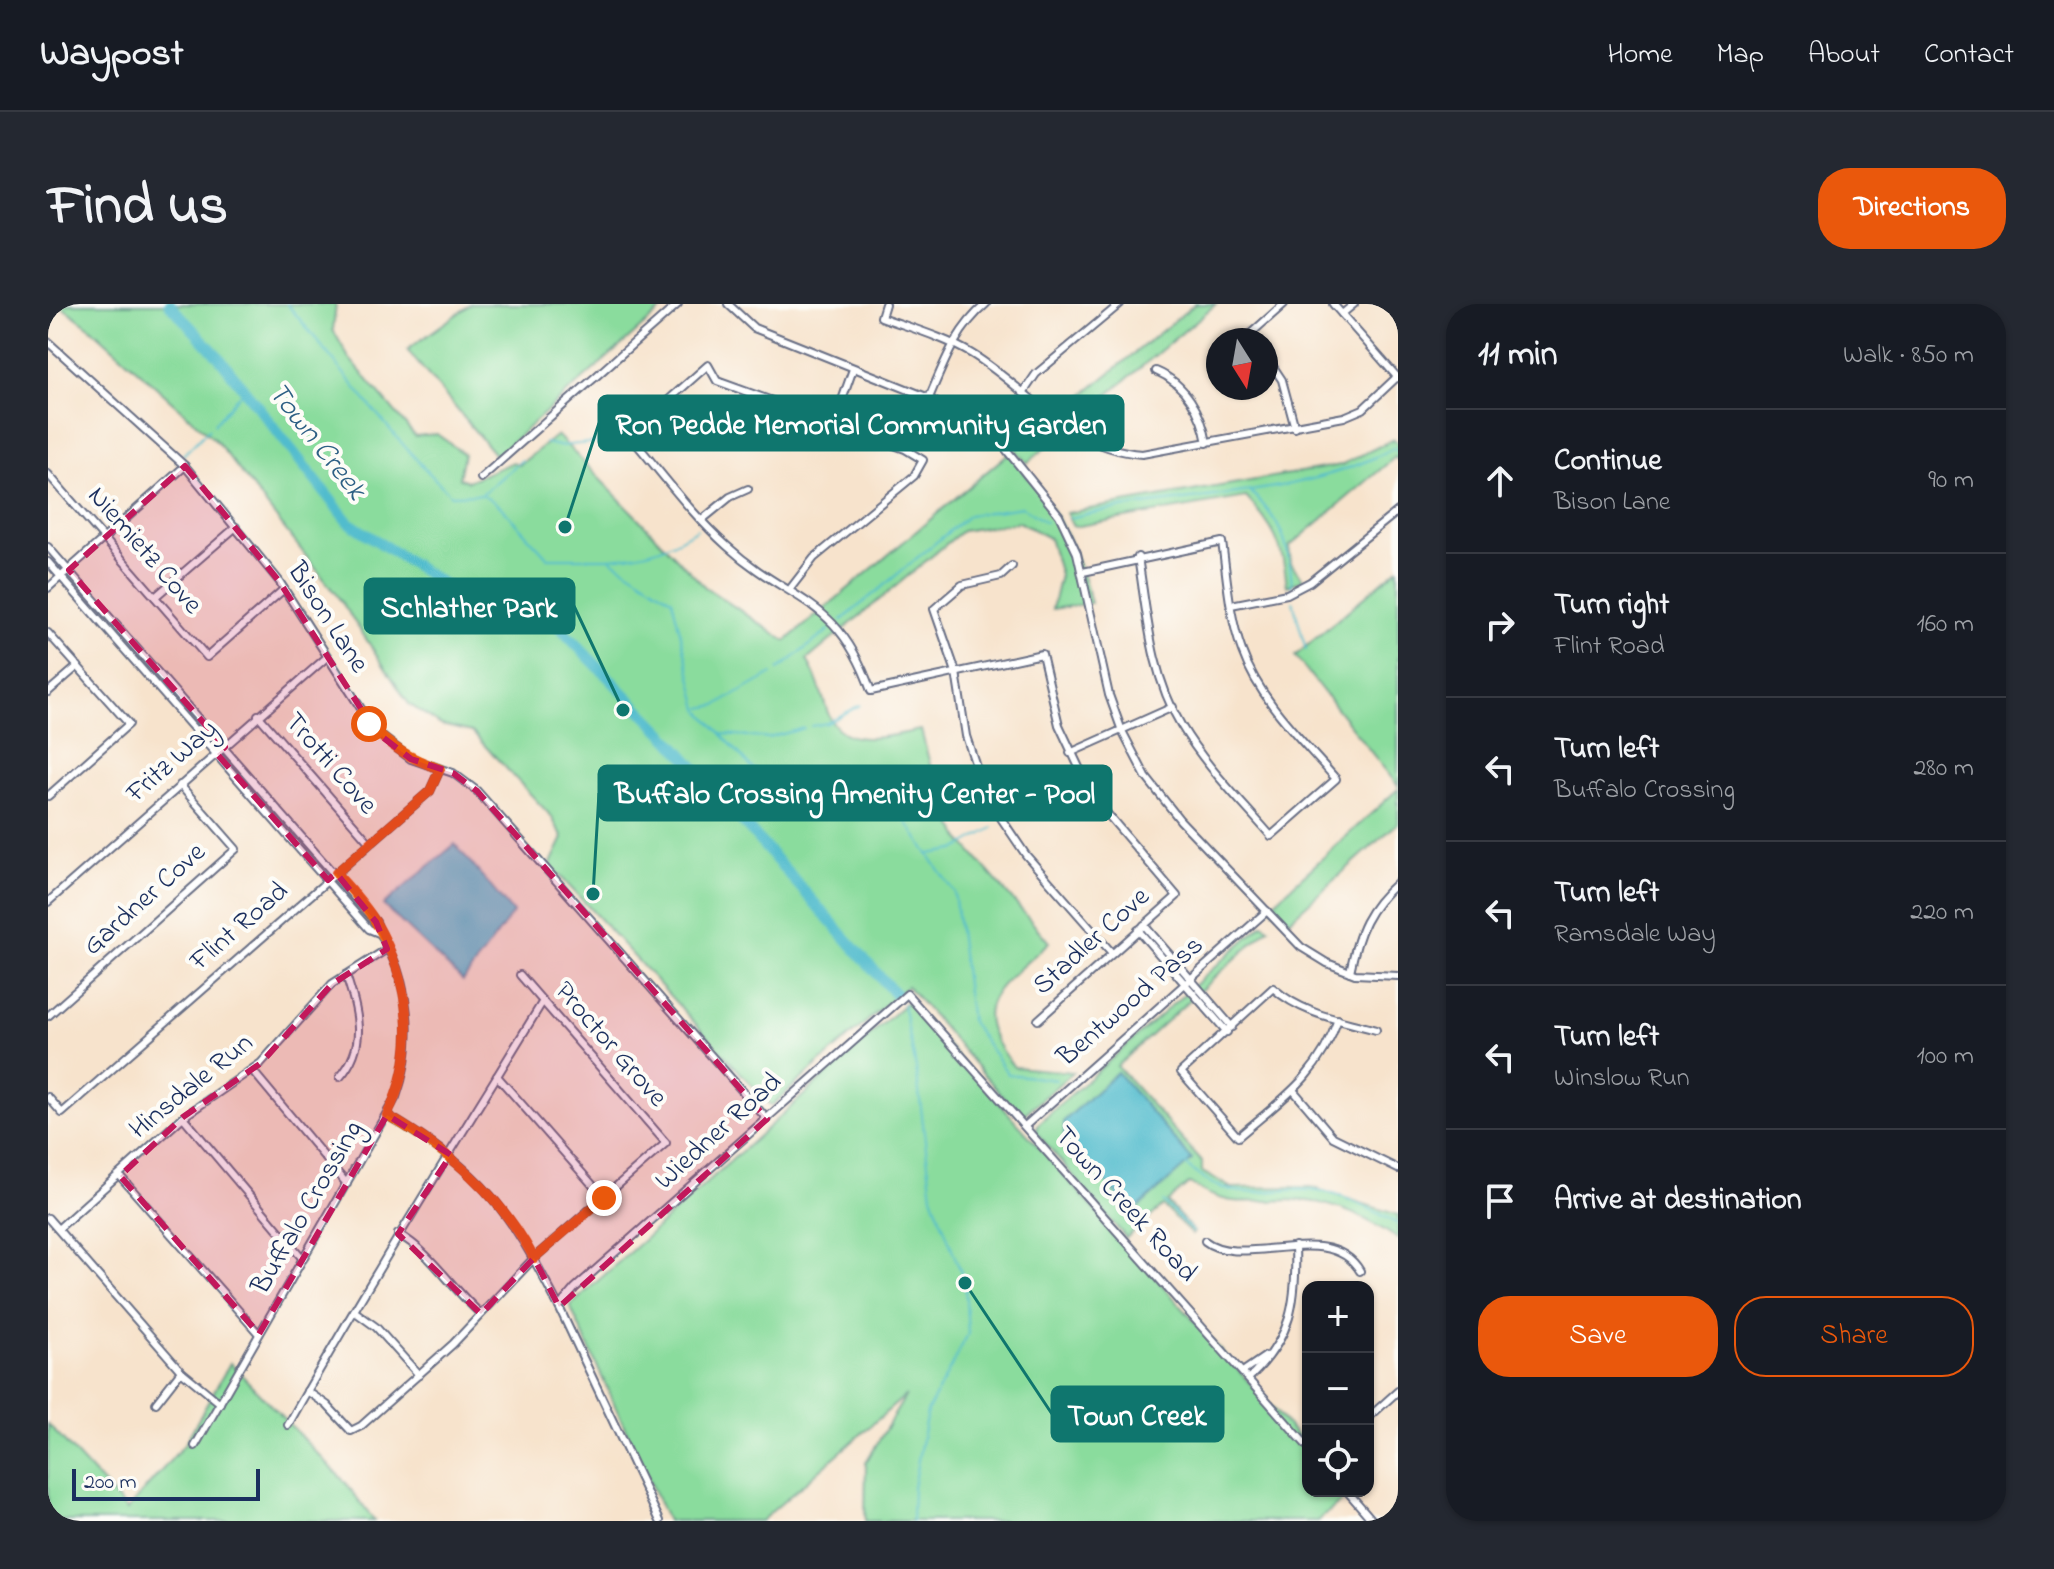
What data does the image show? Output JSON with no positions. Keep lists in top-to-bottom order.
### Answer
{
  "streets": {
    "street": [
      "Niemietz Cove",
      "Bison Lane",
      "Fritz Way",
      "Trotti Cove",
      "Gardner Cove",
      "Flint Road",
      "Stadler Cove",
      "Bentwood Pass",
      "Proctor Grove",
      "Hinsdale Run",
      "Wiedner Road",
      "Town Creek Road",
      "Buffalo Crossing"
    ]
  },
  "crossings": [
    ["Niemietz Cove", "Bison Lane"],
    ["Bison Lane", "Fritz Way"],
    ["Bison Lane", "Flint Road"],
    ["Bison Lane", "Wiedner Road"],
    ["Fritz Way", "Trotti Cove"],
    ["Fritz Way", "Gardner Cove"],
    ["Fritz Way", "Buffalo Crossing"],
    ["Trotti Cove", "Flint Road"],
    ["Flint Road", "Buffalo Crossing"],
    ["Bentwood Pass", "Town Creek Road"],
    ["Hinsdale Run", "Buffalo Crossing"],
    ["Wiedner Road", "Town Creek Road"]
  ],
  "water": ["Town Creek"],
  "places": [
    "Ron Pedde Memorial Community Garden",
    "Schlather Park",
    "Buffalo Crossing Amenity Center - Pool",
    "Town Creek"
  ],
  "scale_bar": "200 m",
  "north": "bottom",
  "page": {
    "header": "Waypost",
    "nav": [
      "Home",
      "Map",
      "About",
      "Contact"
    ],
    "title": "Find us",
    "buttons": [
      "Directions",
      ["Save", "Share"]
    ],
    "heading": ["11 min", "Walk · 850 m"],
    "list": [
      ["Continue", "Bison Lane", "90 m"],
      ["Turn right", "Flint Road", "160 m"],
      ["Turn left", "Buffalo Crossing", "280 m"],
      ["Turn left", "Ramsdale Way", "220 m"],
      ["Turn left", "Winslow Run", "100 m"],
      "Arrive at destination"
    ],
    "map_buttons": ["+", "−"],
    "scale": "200 m"
  }
}
